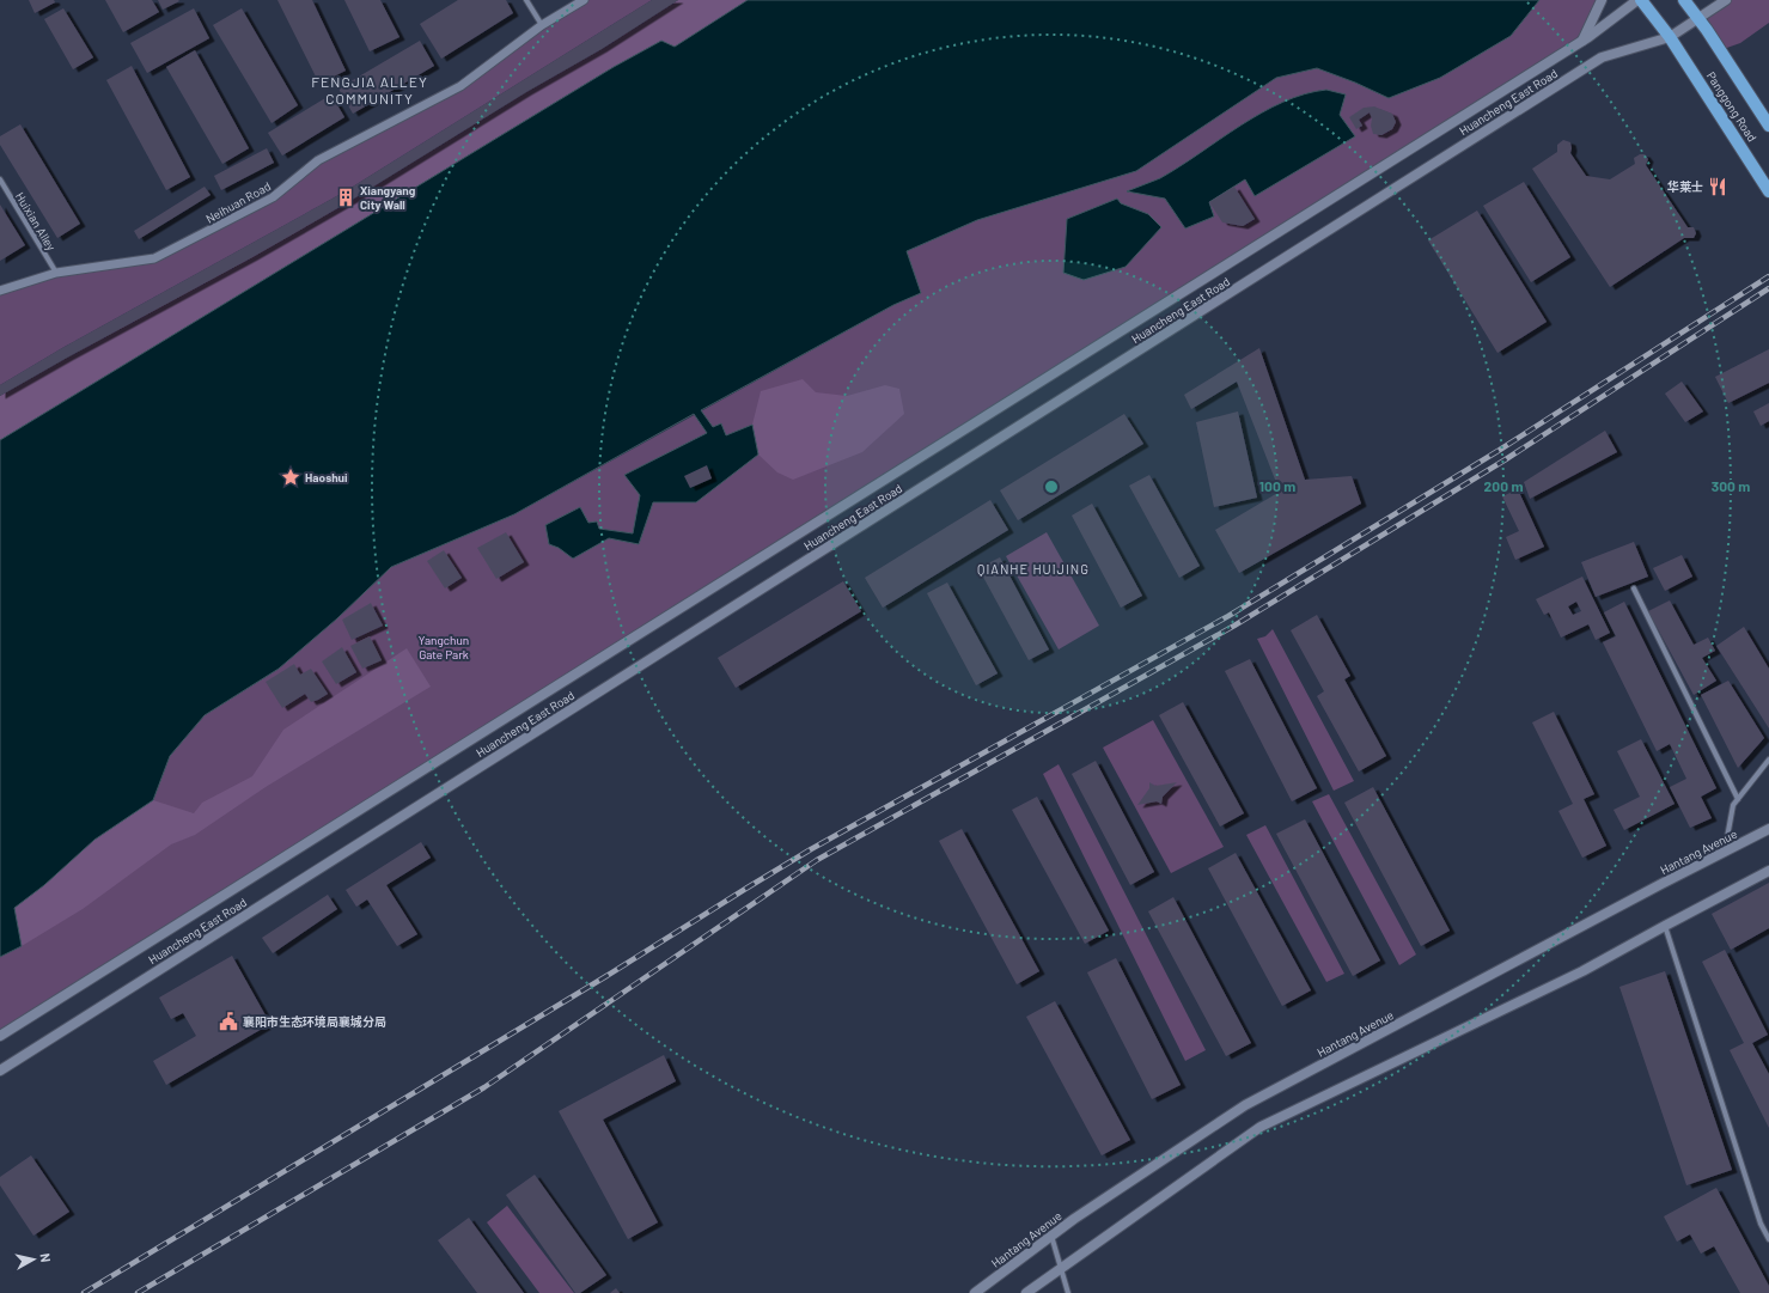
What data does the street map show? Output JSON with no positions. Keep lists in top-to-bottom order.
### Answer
{
  "streets": {
    "main road": ["Huancheng East Road", "Panggong Road", "Hantang Avenue"],
    "street": ["Neihuan Road", "Huixian Alley"]
  },
  "crossings": [
    ["Huancheng East Road", "Panggong Road"],
    ["Neihuan Road", "Huixian Alley"]
  ],
  "districts": ["FENGJIA ALLEY COMMUNITY", "QIANHE HUIJING"],
  "parks": ["Yangchun Gate Park"],
  "places": {
    "restaurant": ["华莱士"],
    "building": ["Xiangyang City Wall"],
    "place": ["Haoshui"],
    "public building": ["襄阳市生态环境局襄城分局"]
  },
  "north": "right",
  "rings": ["100 m", "200 m", "300 m"]
}
